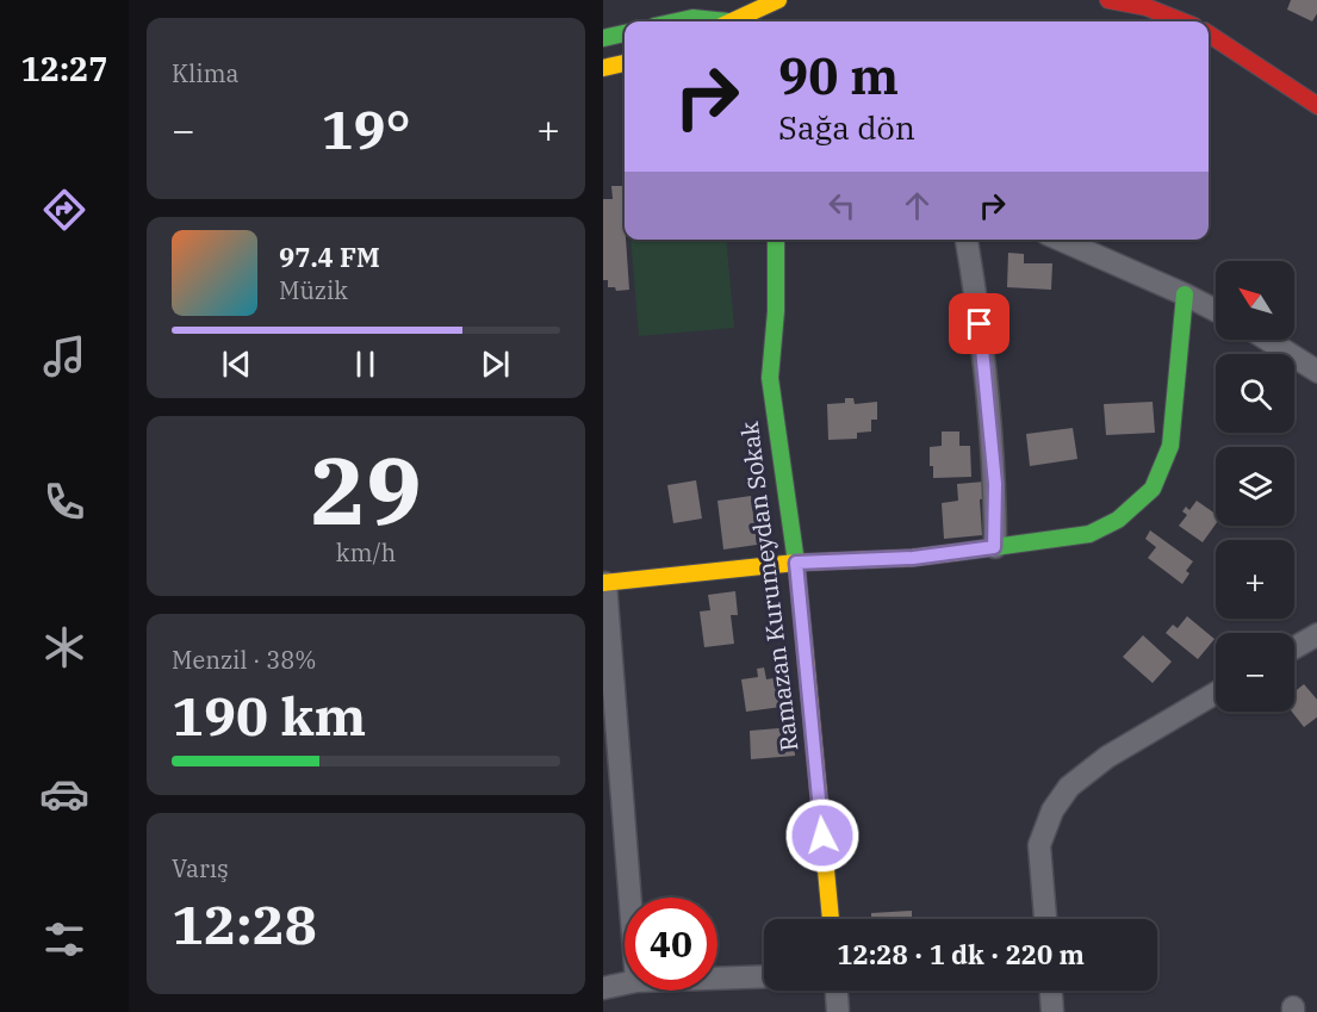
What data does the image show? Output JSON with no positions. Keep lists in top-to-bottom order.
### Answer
{
  "streets": {
    "street": ["Ramazan Kurumeydan Sokak"]
  },
  "north": "top left",
  "page": {
    "tabs": "12:27",
    "tile": [
      "Klima",
      ["29", "km/h"],
      ["Menzil · 38%", "190 km"],
      ["Varış", "12:28"]
    ],
    "turn": ["90 m", "Sağa dön"],
    "heat": ["−", "19°", "+"],
    "song": ["97.4 FM", "Müzik"],
    "map_buttons": ["+", "−"],
    "limit": "40",
    "trip": "12:28 · 1 dk · 220 m"
  }
}
